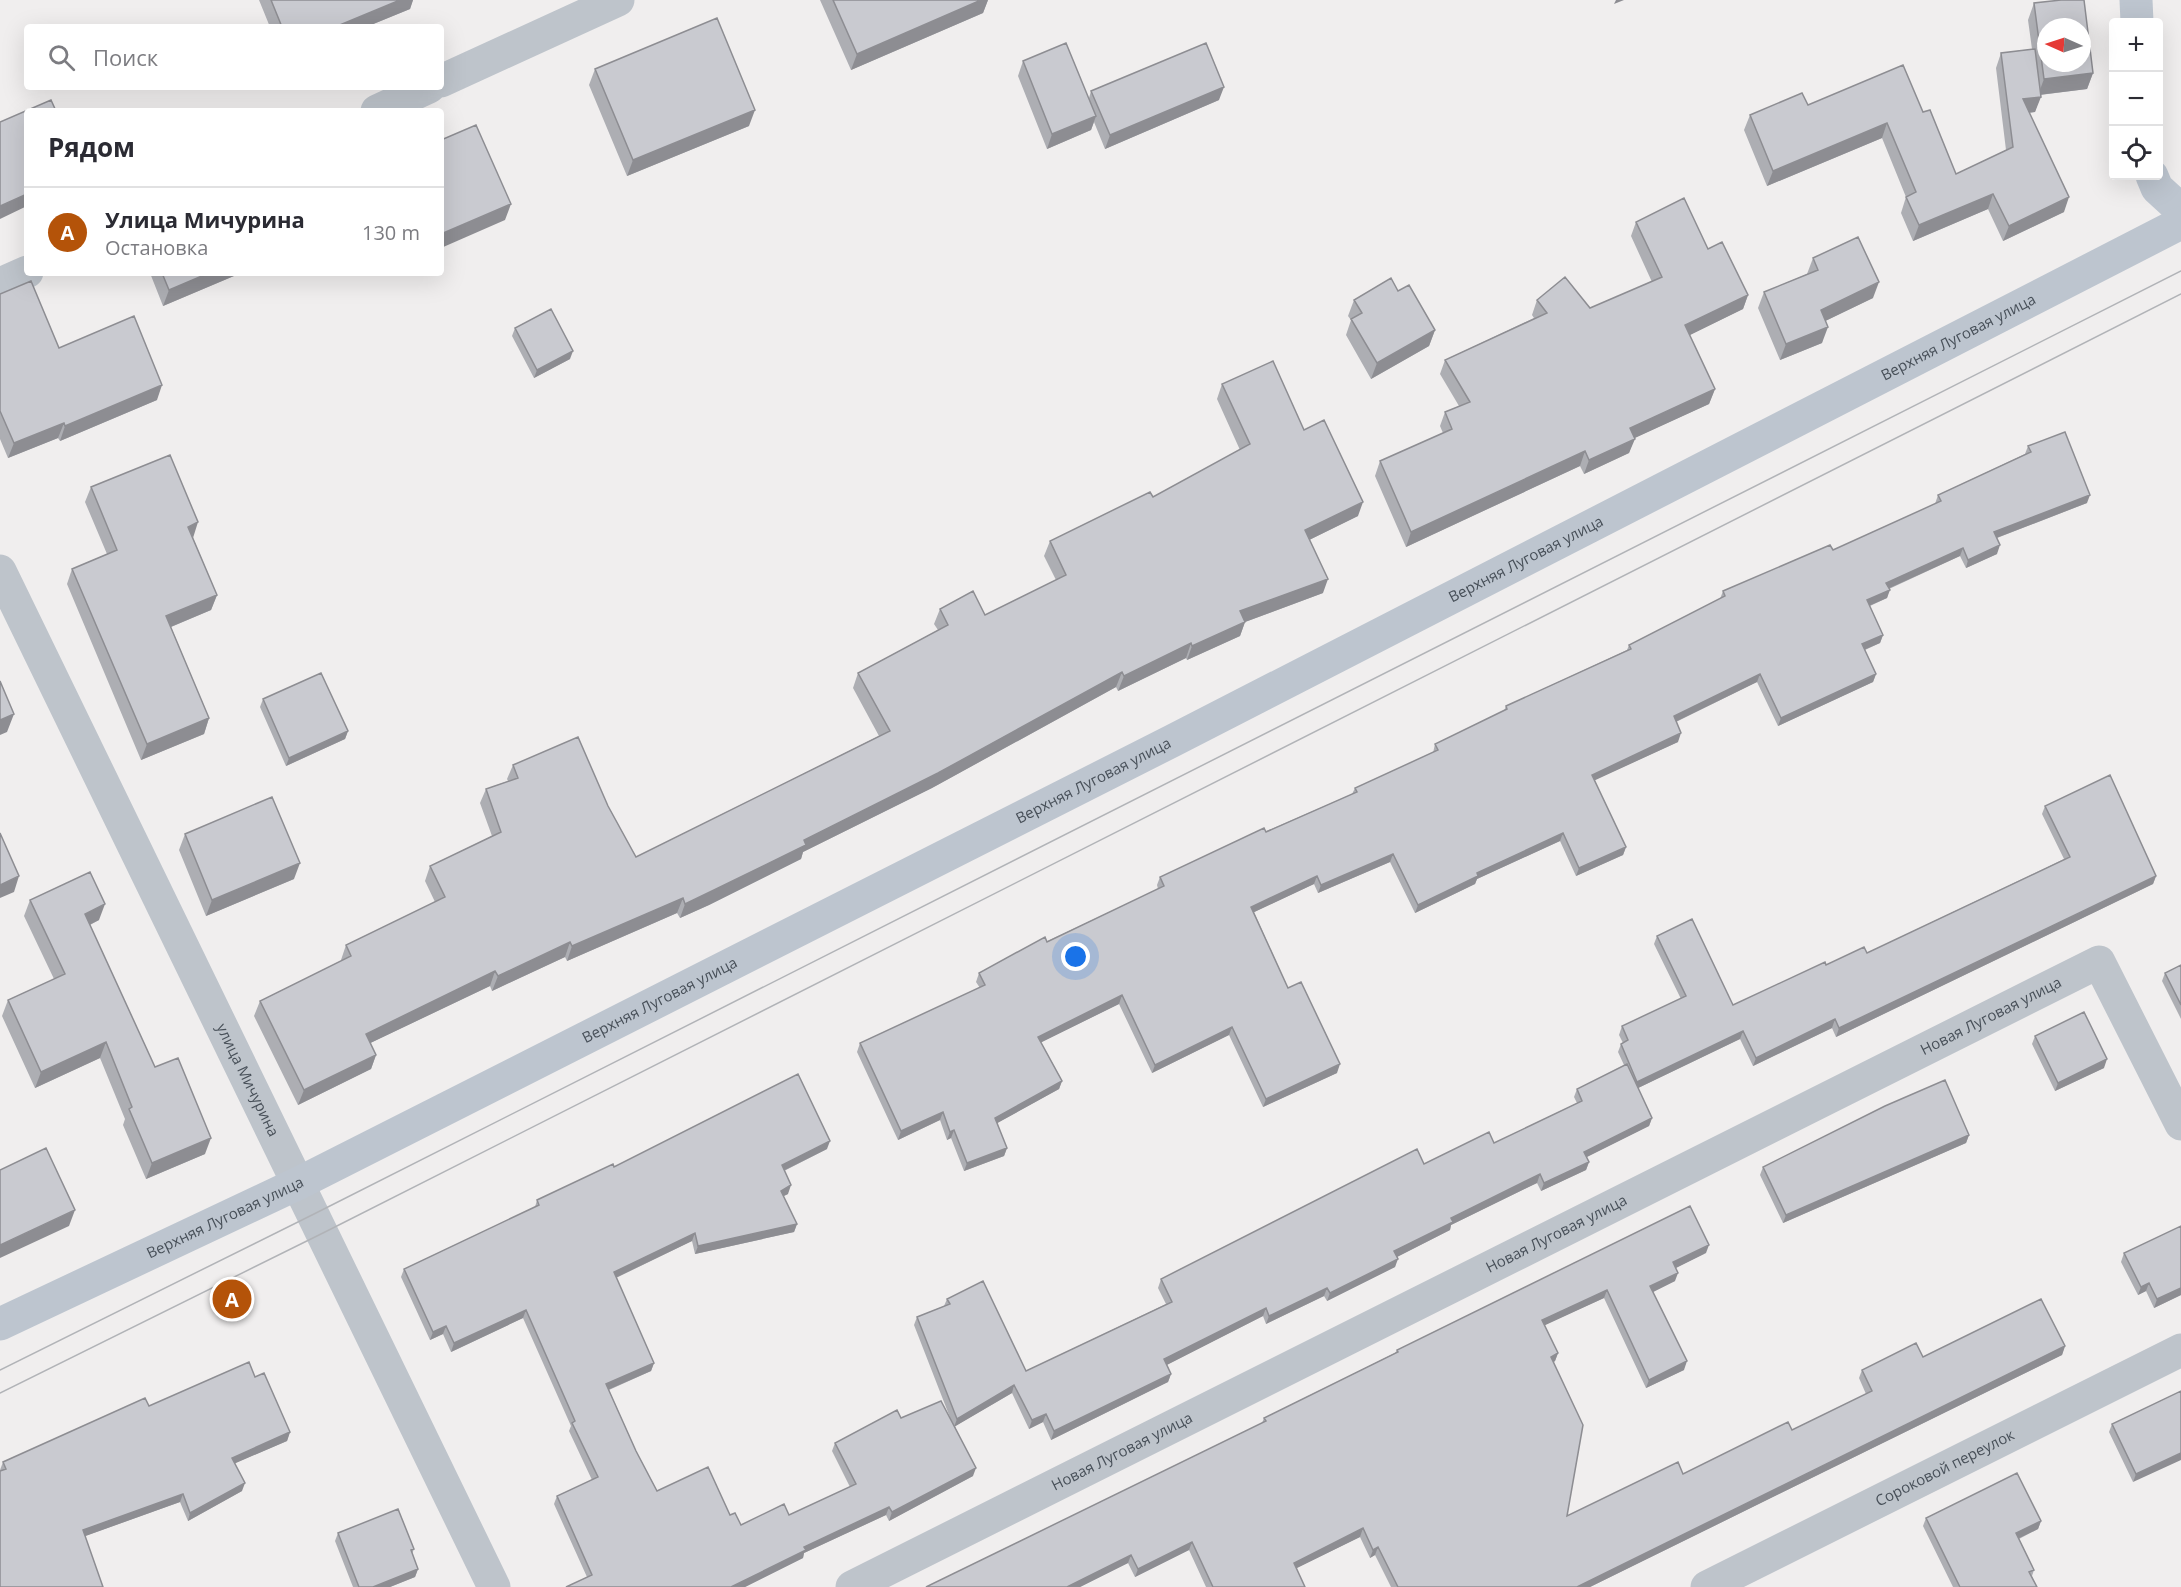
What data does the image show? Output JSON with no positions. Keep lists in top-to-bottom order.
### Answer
{
  "streets": {
    "main road": ["Верхняя Луговая улица"],
    "street": ["Новая Луговая улица", "улица Мичурина", "Сороковой переулок"]
  },
  "crossings": [
    ["Верхняя Луговая улица", "улица Мичурина"]
  ],
  "north": "left",
  "page": {
    "map_buttons": ["+", "−"],
    "search": "Поиск",
    "heading": "Рядом",
    "list": [
      {
        "mark": "A",
        "name": "Улица Мичурина",
        "note": "Остановка",
        "value": "130 m"
      }
    ],
    "pins": "A"
  }
}
